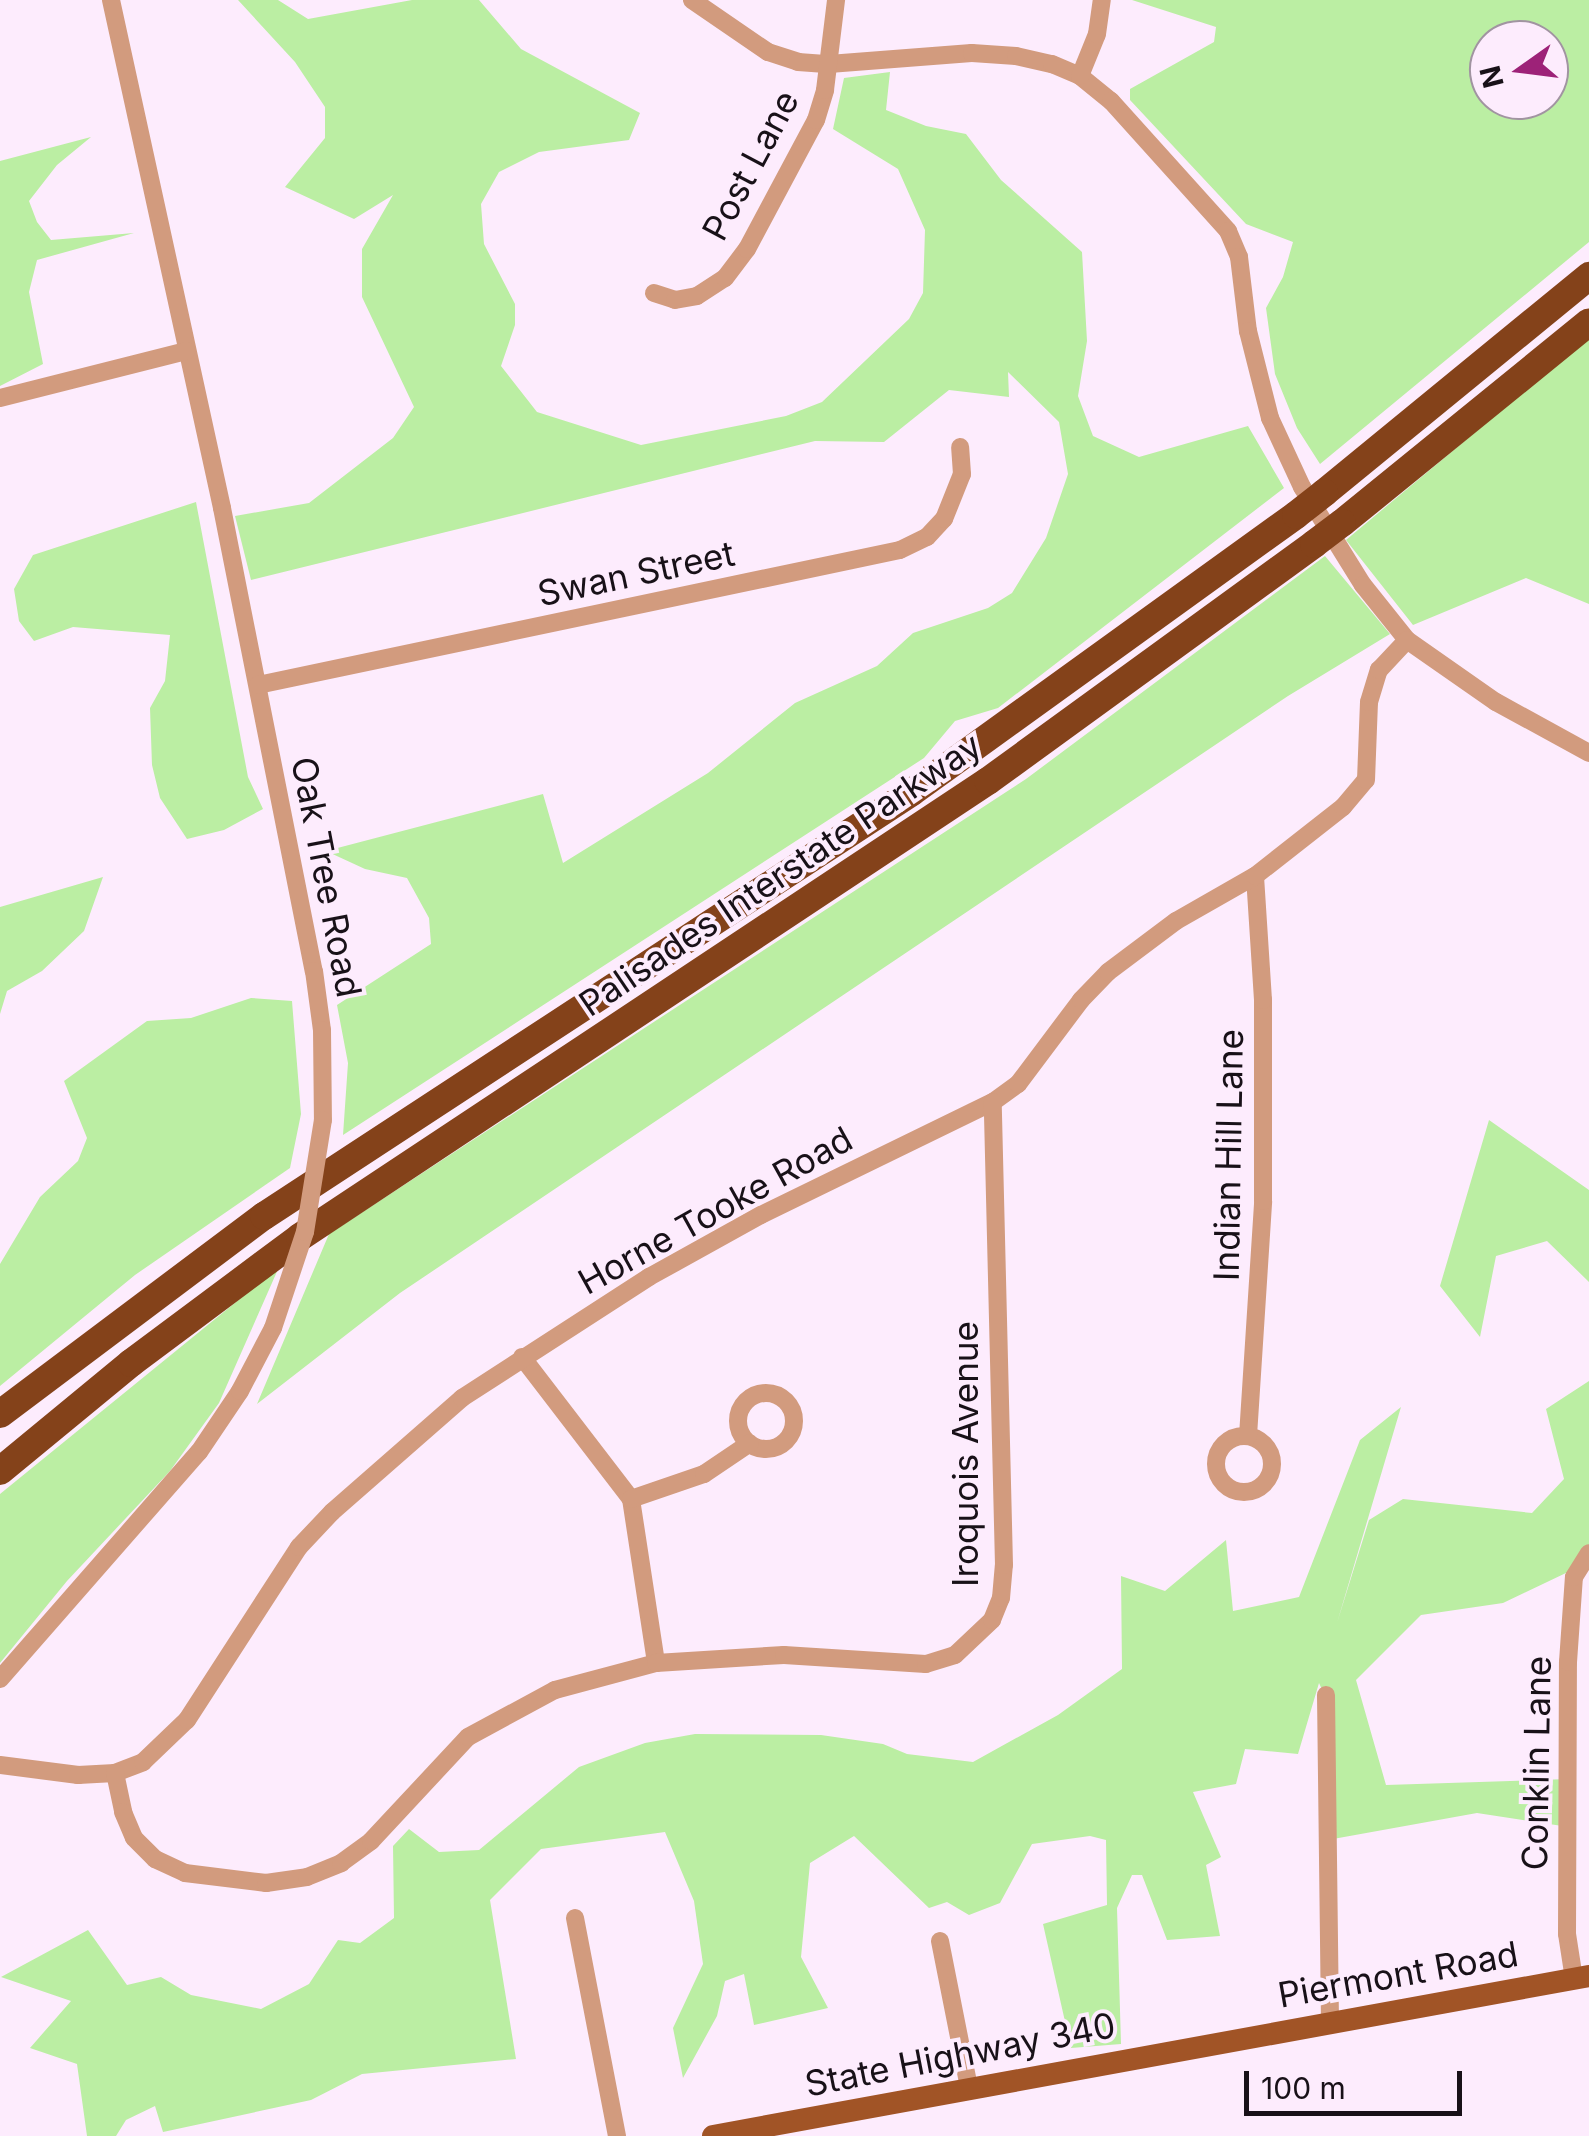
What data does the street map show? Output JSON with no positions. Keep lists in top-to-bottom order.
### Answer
{
  "streets": {
    "highway": ["Palisades Interstate Parkway"],
    "main road": ["Piermont Road", "State Highway 340"],
    "street": [
      "Post Lane",
      "Swan Street",
      "Oak Tree Road",
      "Indian Hill Lane",
      "Horne Tooke Road",
      "Iroquois Avenue",
      "Conklin Lane"
    ]
  },
  "crossings": [
    ["Swan Street", "Oak Tree Road"],
    ["Indian Hill Lane", "Horne Tooke Road"],
    ["Horne Tooke Road", "Iroquois Avenue"],
    ["Conklin Lane", "Piermont Road"],
    ["Piermont Road", "State Highway 340"]
  ],
  "scale_bar": "100 m",
  "north": "left"
}
